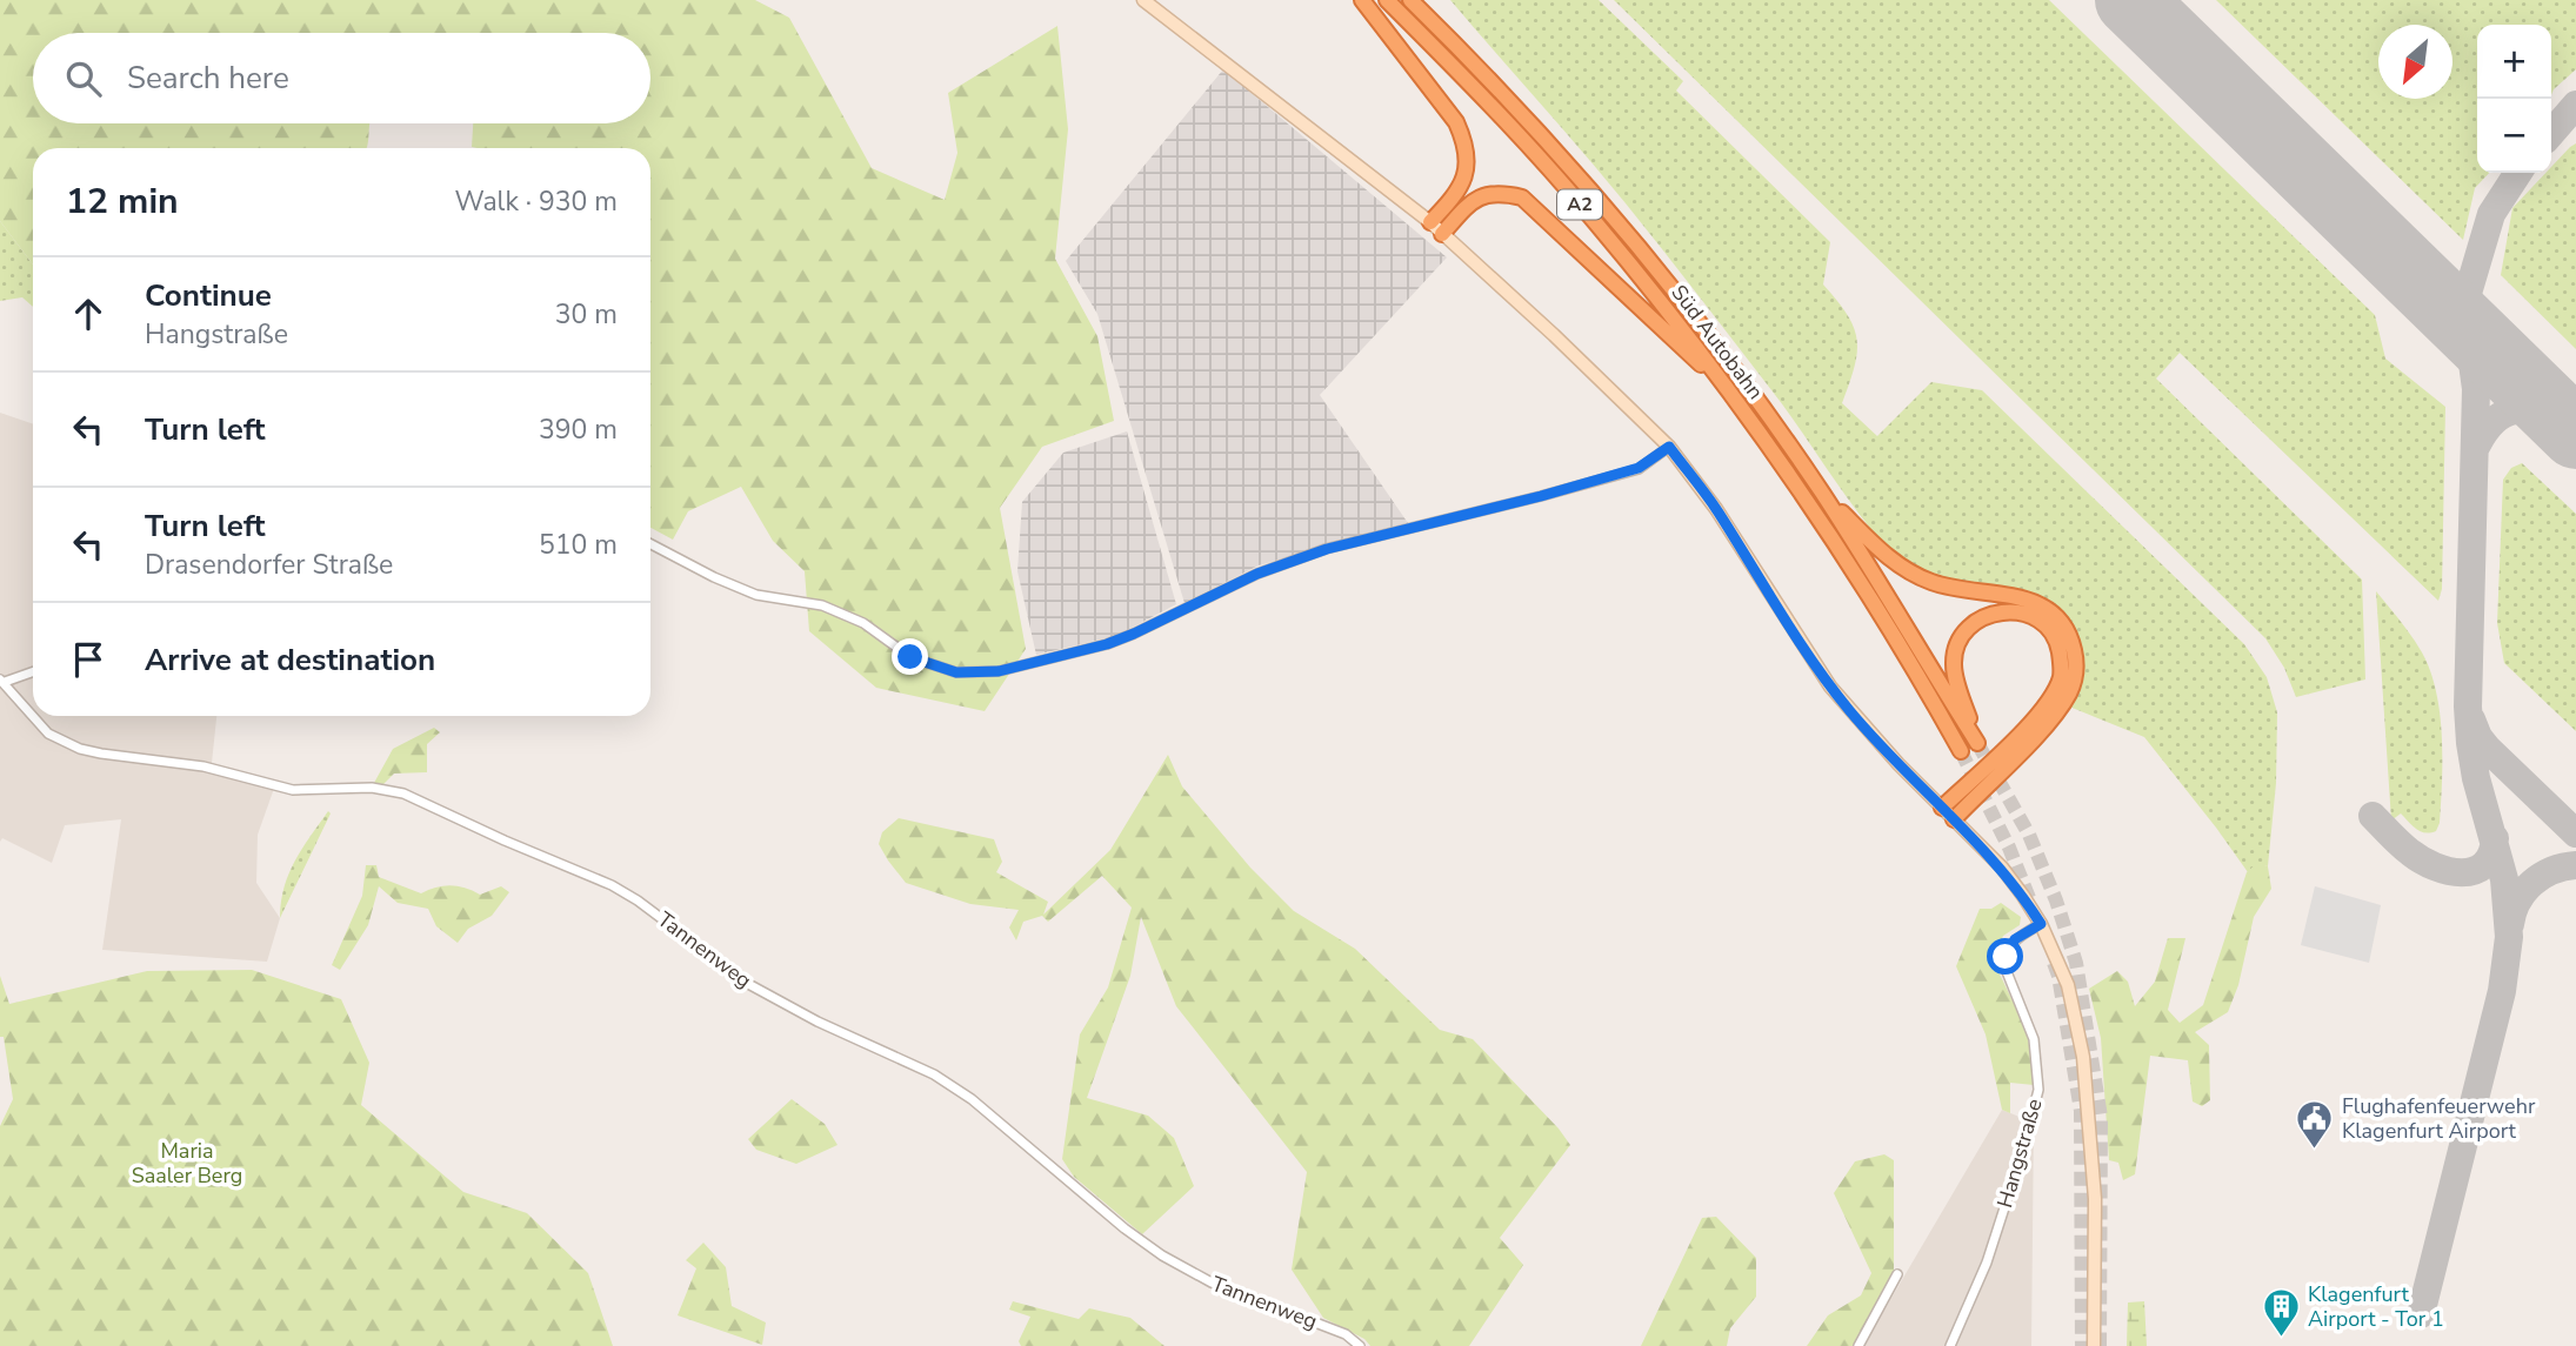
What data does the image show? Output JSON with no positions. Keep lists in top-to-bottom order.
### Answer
{
  "streets": {
    "highway": ["A2", "Süd Autobahn"],
    "street": ["Tannenweg", "Hangstraße"]
  },
  "parks": ["Maria Saaler Berg"],
  "places": {
    "public building": ["Flughafenfeuerwehr Klagenfurt Airport"],
    "building": ["Klagenfurt Airport - Tor 1"]
  },
  "north": "bottom left",
  "page": {
    "map_buttons": ["+", "−"],
    "search": "Search here",
    "heading": ["12 min", "Walk · 930 m"],
    "list": [
      ["Continue", "Hangstraße", "30 m"],
      ["Turn left", "390 m"],
      ["Turn left", "Drasendorfer Straße", "510 m"],
      "Arrive at destination"
    ]
  }
}
